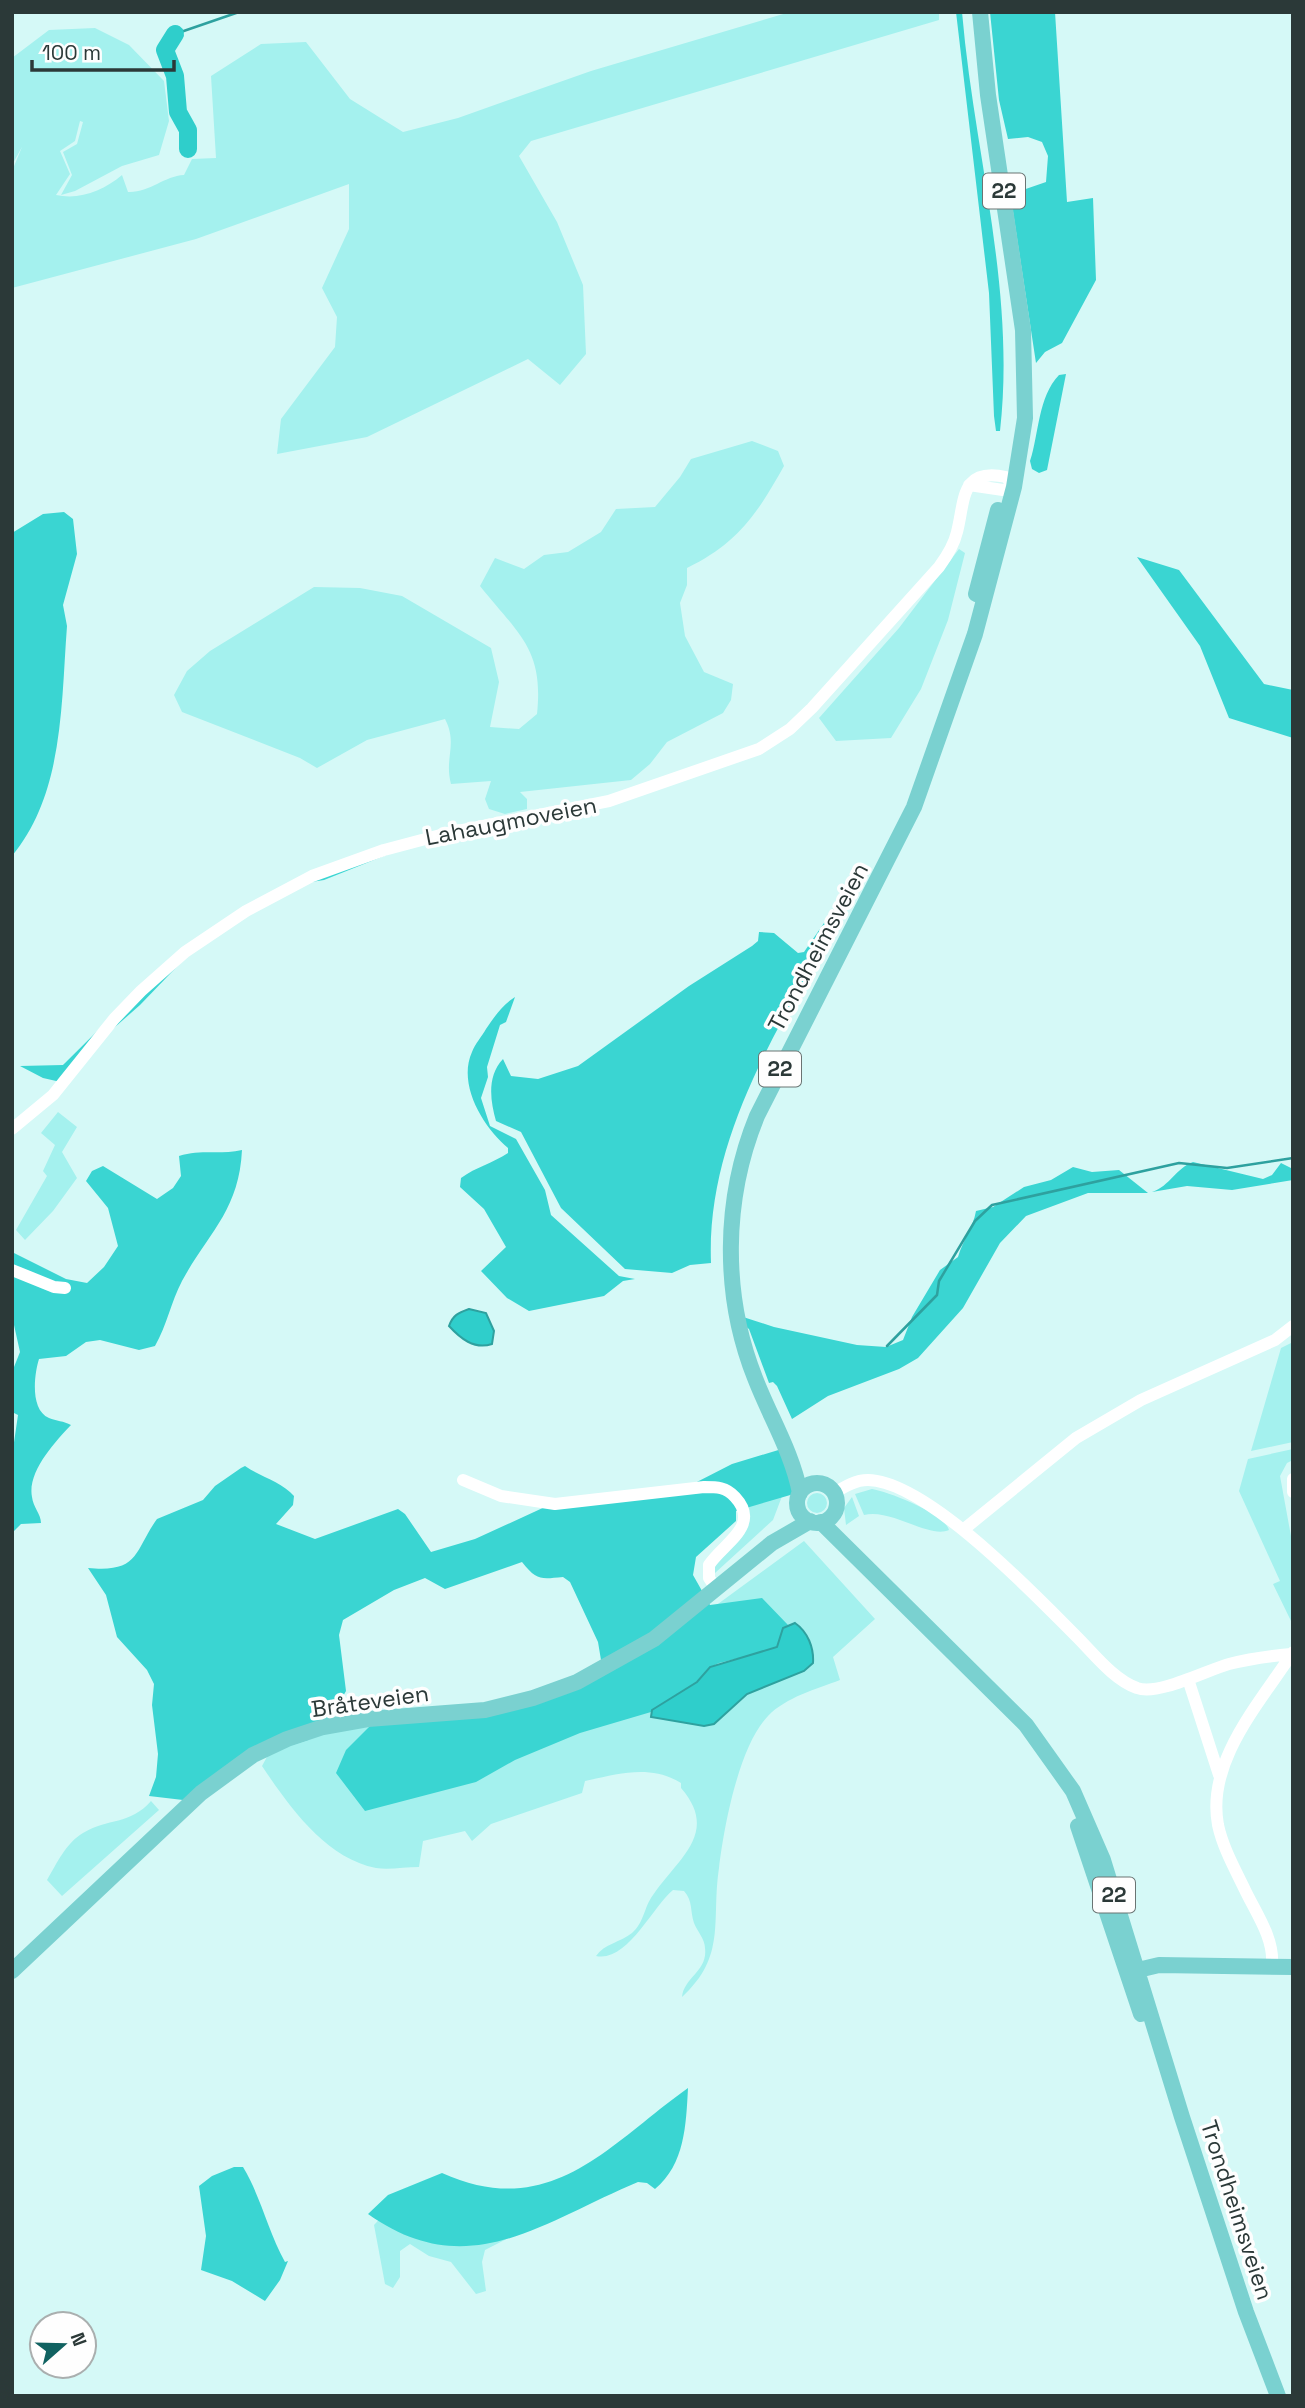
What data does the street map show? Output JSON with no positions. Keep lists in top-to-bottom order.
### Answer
{
  "streets": {
    "main road": ["22", "Trondheimsveien", "Bråteveien"],
    "street": ["Lahaugmoveien"]
  },
  "crossings": [
    ["22", "Trondheimsveien"],
    ["22", "Bråteveien"],
    ["Lahaugmoveien", "Trondheimsveien"],
    ["Trondheimsveien", "Bråteveien"]
  ],
  "scale_bar": "100 m",
  "north": "right"
}
